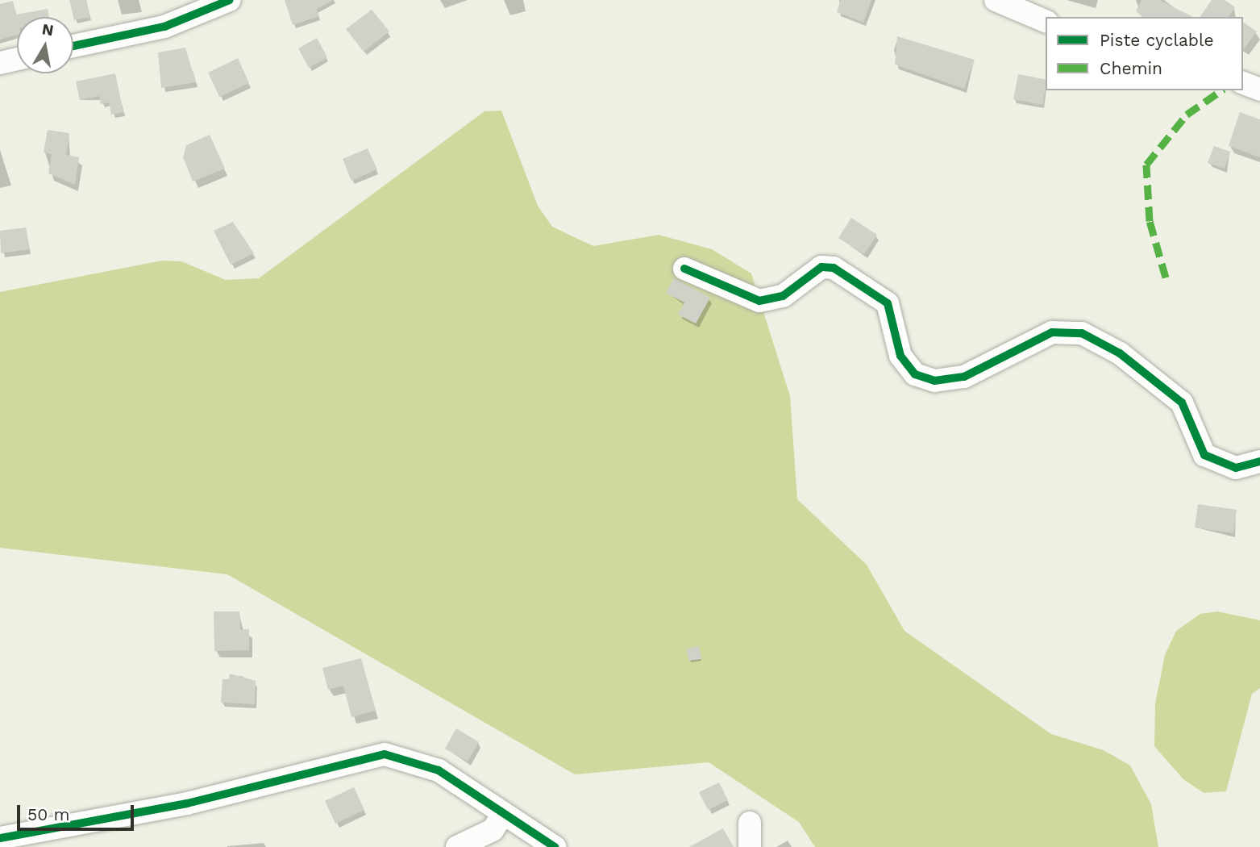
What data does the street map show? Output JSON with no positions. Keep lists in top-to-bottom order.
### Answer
{
  "legend": ["Piste cyclable", "Chemin"],
  "scale_bar": "50 m",
  "north": "top"
}
